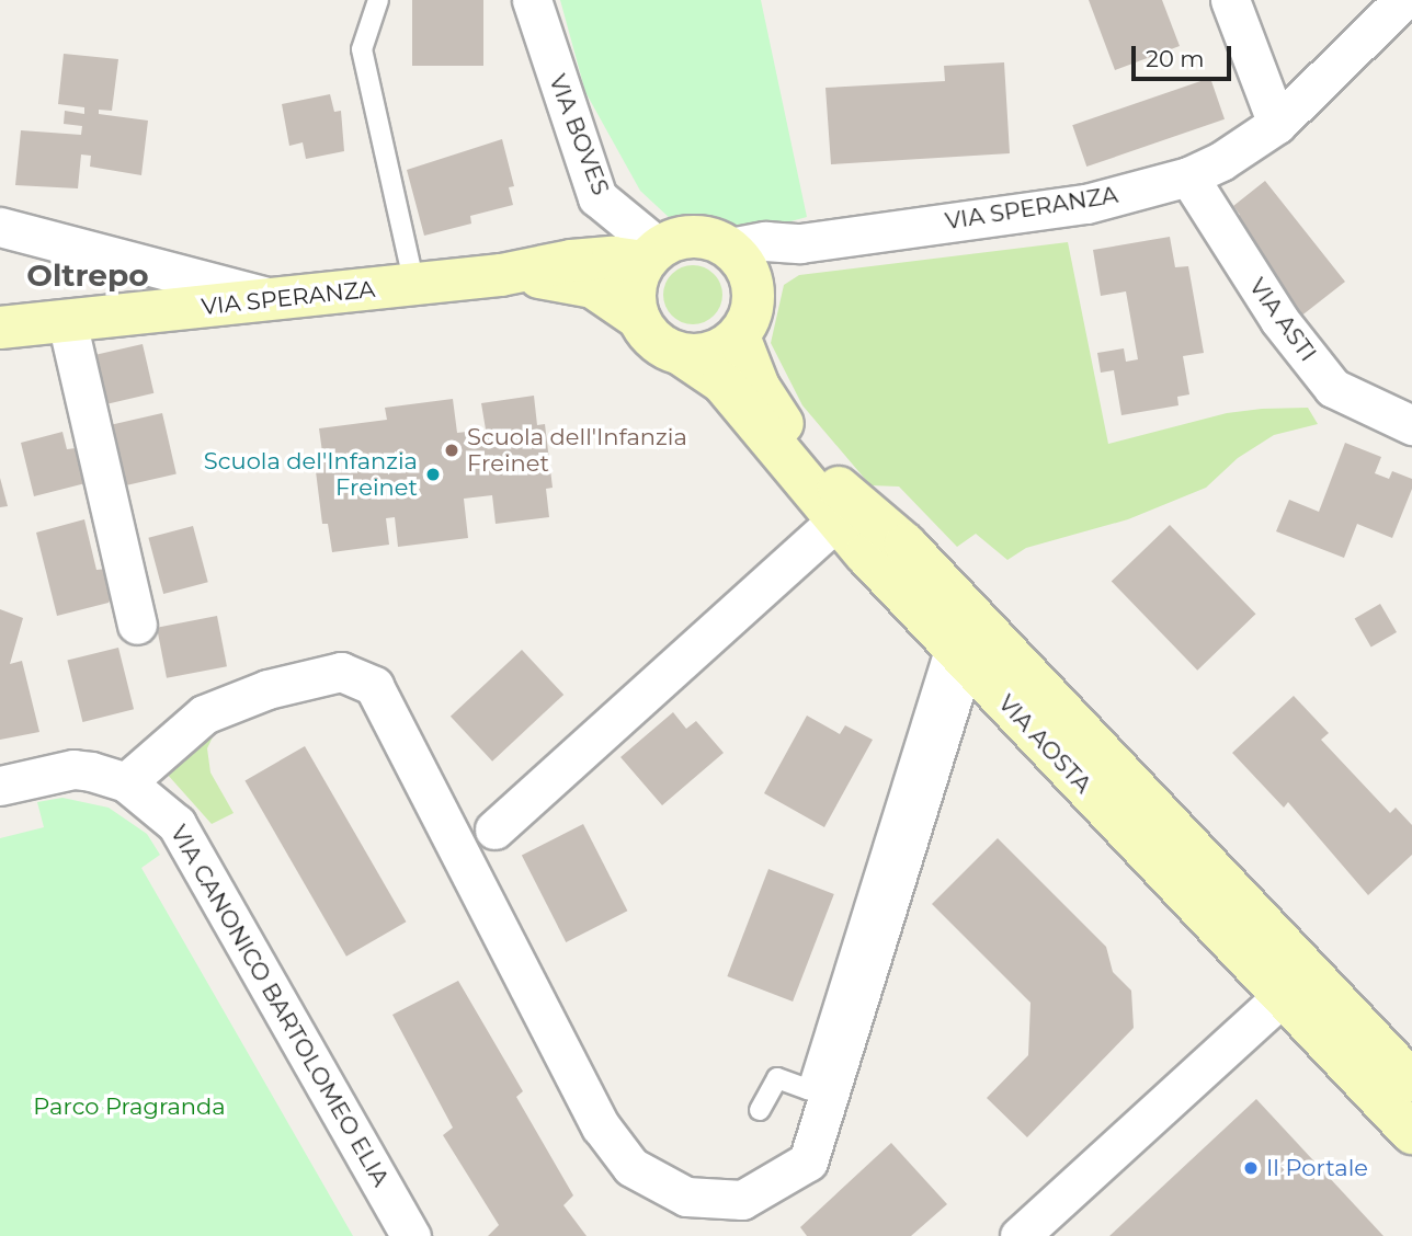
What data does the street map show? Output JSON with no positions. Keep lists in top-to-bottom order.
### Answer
{
  "streets": {
    "street": [
      "VIA BOVES",
      "VIA SPERANZA",
      "VIA ASTI",
      "VIA AOSTA",
      "VIA CANONICO BARTOLOMEO ELIA"
    ]
  },
  "crossings": [
    ["VIA BOVES", "VIA SPERANZA"],
    ["VIA BOVES", "VIA AOSTA"],
    ["VIA SPERANZA", "VIA ASTI"],
    ["VIA SPERANZA", "VIA AOSTA"]
  ],
  "districts": ["Oltrepo"],
  "parks": ["Parco Pragranda"],
  "places": ["Scuola dell'Infanzia Freinet", "Scuola del'Infanzia Freinet", "Il Portale"],
  "scale_bar": "20 m"
}
